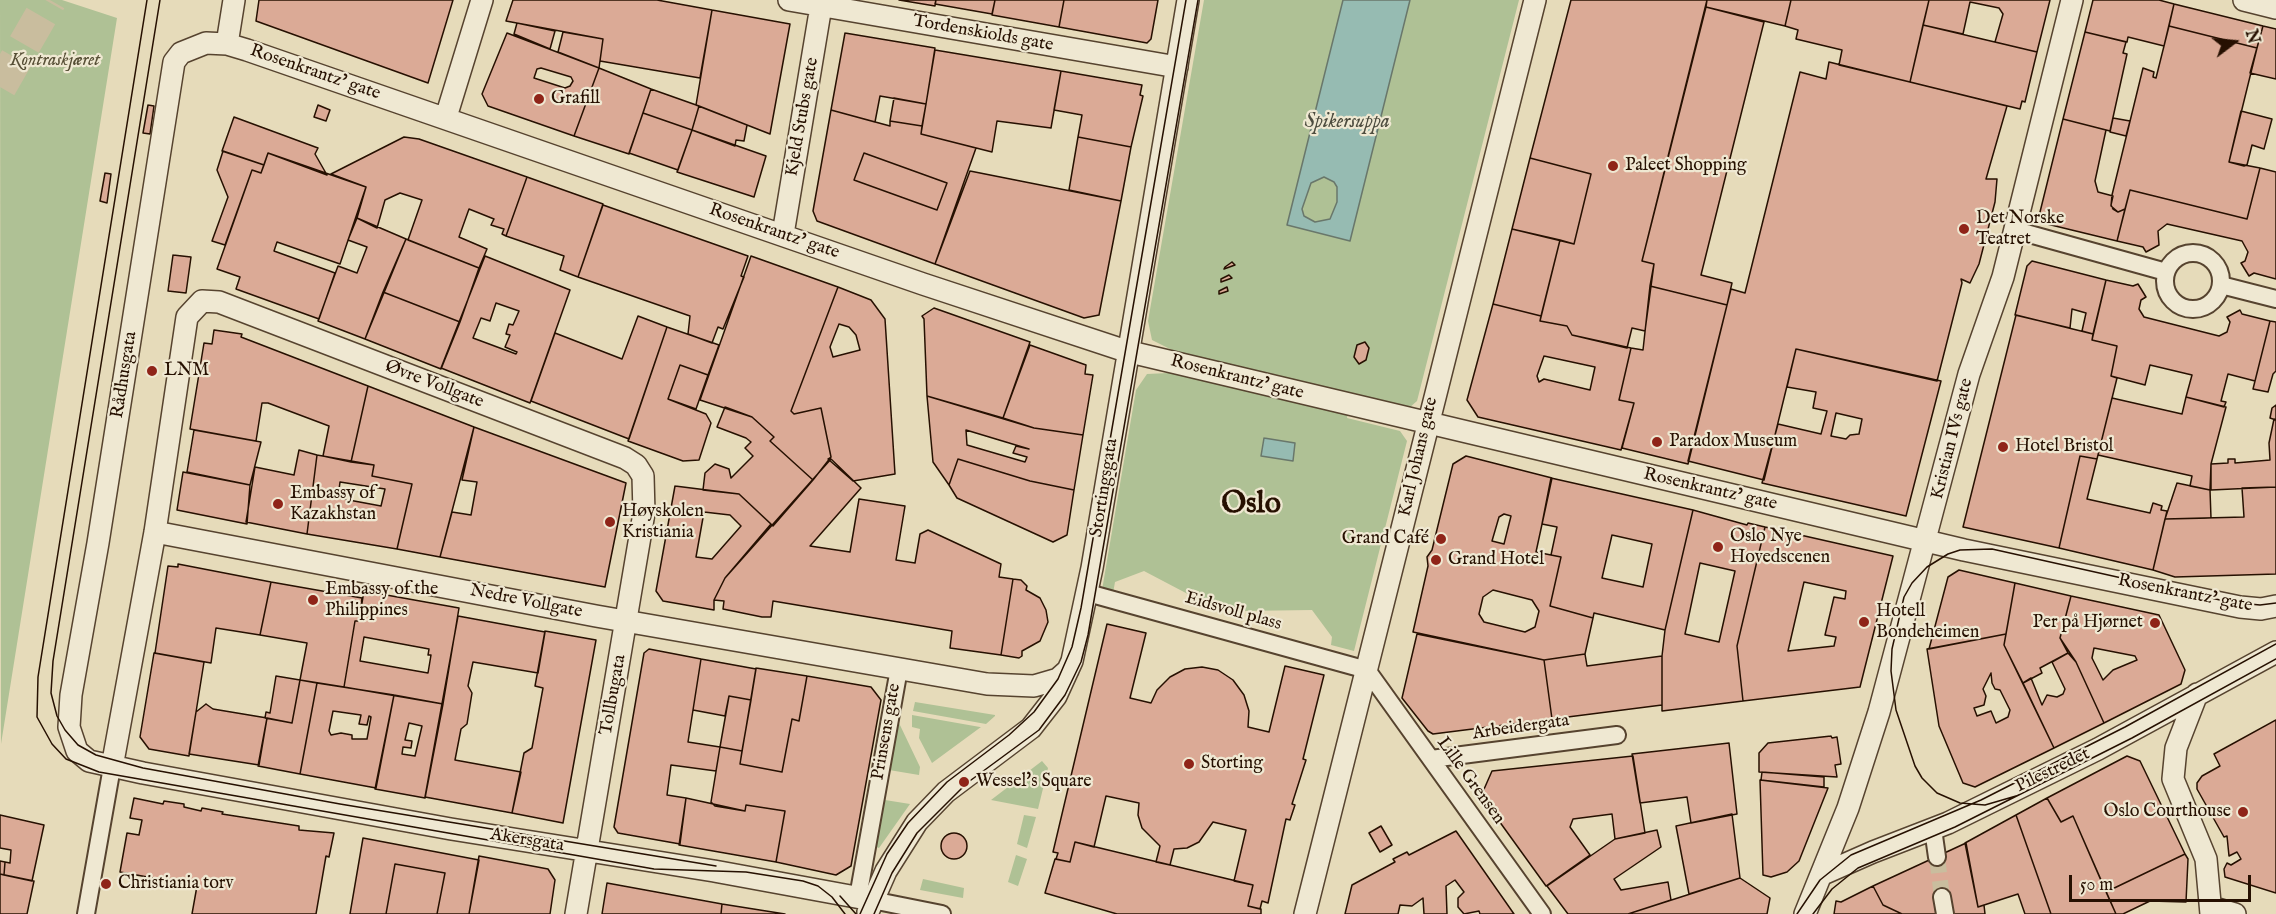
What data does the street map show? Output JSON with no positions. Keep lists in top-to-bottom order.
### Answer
{
  "streets": {
    "street": [
      "Tordenskiolds gate",
      "Rosenkrantz’ gate",
      "Kjeld Stubs gate",
      "Rådhusgata",
      "Øvre Vollgate",
      "Kristian IVs gate",
      "Karl Johans gate",
      "Stortingsgata",
      "Nedre Vollgate",
      "Eidsvoll plass",
      "Tollbugata",
      "Arbeidergata",
      "Prinsens gate",
      "Pilestredet",
      "Lille Grensen",
      "Akersgata"
    ]
  },
  "crossings": [
    ["Tordenskiolds gate", "Kjeld Stubs gate"],
    ["Tordenskiolds gate", "Stortingsgata"],
    ["Rosenkrantz’ gate", "Kjeld Stubs gate"],
    ["Rosenkrantz’ gate", "Rådhusgata"],
    ["Rosenkrantz’ gate", "Kristian IVs gate"],
    ["Rosenkrantz’ gate", "Karl Johans gate"],
    ["Rosenkrantz’ gate", "Stortingsgata"],
    ["Rådhusgata", "Akersgata"],
    ["Øvre Vollgate", "Nedre Vollgate"],
    ["Øvre Vollgate", "Tollbugata"],
    ["Kristian IVs gate", "Pilestredet"],
    ["Karl Johans gate", "Eidsvoll plass"],
    ["Karl Johans gate", "Lille Grensen"],
    ["Stortingsgata", "Eidsvoll plass"],
    ["Stortingsgata", "Prinsens gate"],
    ["Stortingsgata", "Akersgata"],
    ["Nedre Vollgate", "Tollbugata"],
    ["Nedre Vollgate", "Prinsens gate"],
    ["Eidsvoll plass", "Lille Grensen"],
    ["Tollbugata", "Akersgata"],
    ["Arbeidergata", "Lille Grensen"],
    ["Prinsens gate", "Akersgata"]
  ],
  "districts": ["Oslo"],
  "water": ["Spikersuppa"],
  "parks": ["Kontraskjæret"],
  "places": [
    "Grafill",
    "Paleet Shopping",
    "Det Norske Teatret",
    "LNM",
    "Paradox Museum",
    "Hotel Bristol",
    "Embassy of Kazakhstan",
    "Høyskolen Kristiania",
    "Grand Café",
    "Oslo Nye Hovedscenen",
    "Grand Hotel",
    "Embassy of the Philippines",
    "Hotell Bondeheimen",
    "Per på Hjørnet",
    "Storting",
    "Wessel's Square",
    "Oslo Courthouse",
    "Christiania torv"
  ],
  "scale_bar": "50 m",
  "north": "right"
}
